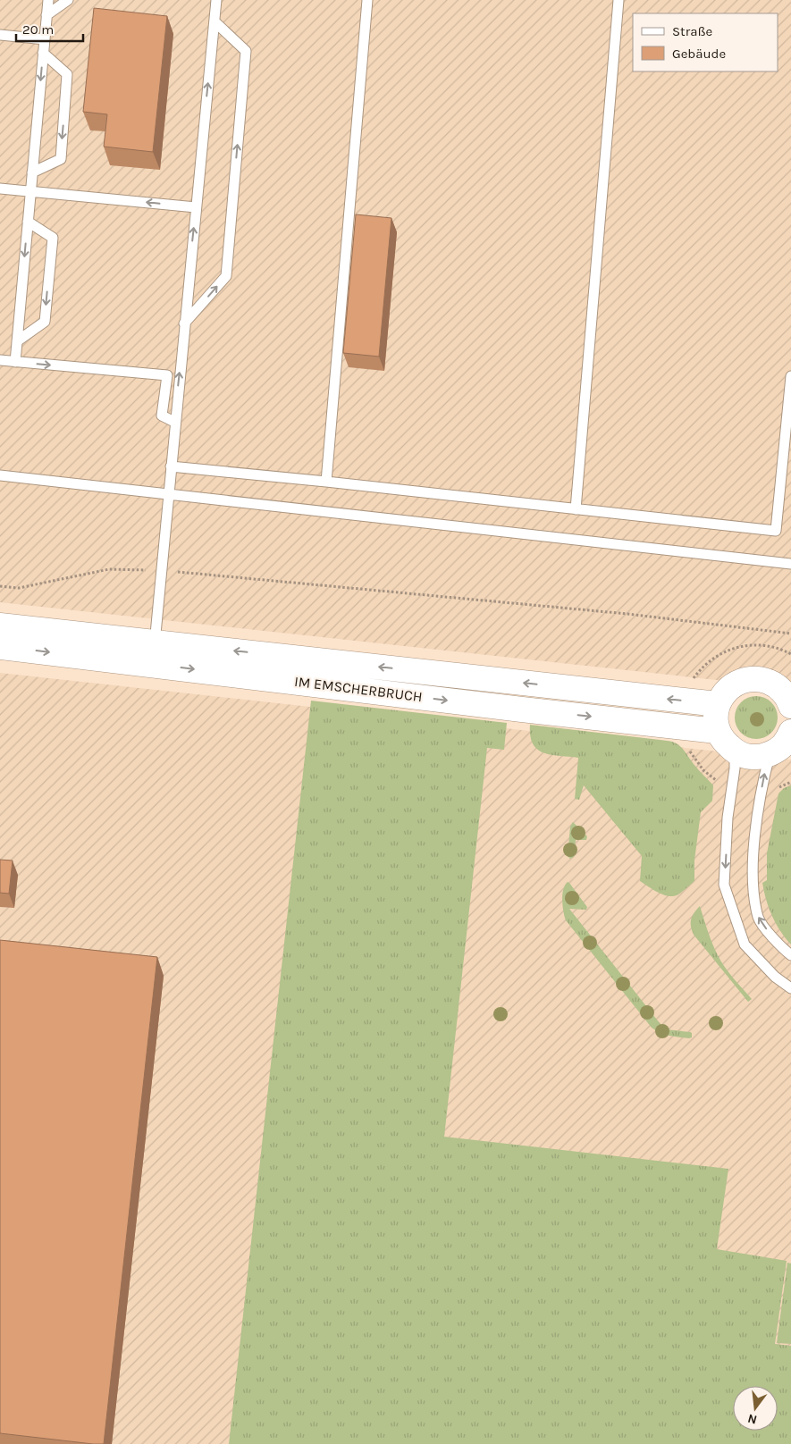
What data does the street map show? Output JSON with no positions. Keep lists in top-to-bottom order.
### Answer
{
  "streets": {
    "main road": ["IM EMSCHERBRUCH"]
  },
  "legend": ["Straße", "Gebäude"],
  "scale_bar": "20 m",
  "north": "bottom"
}
